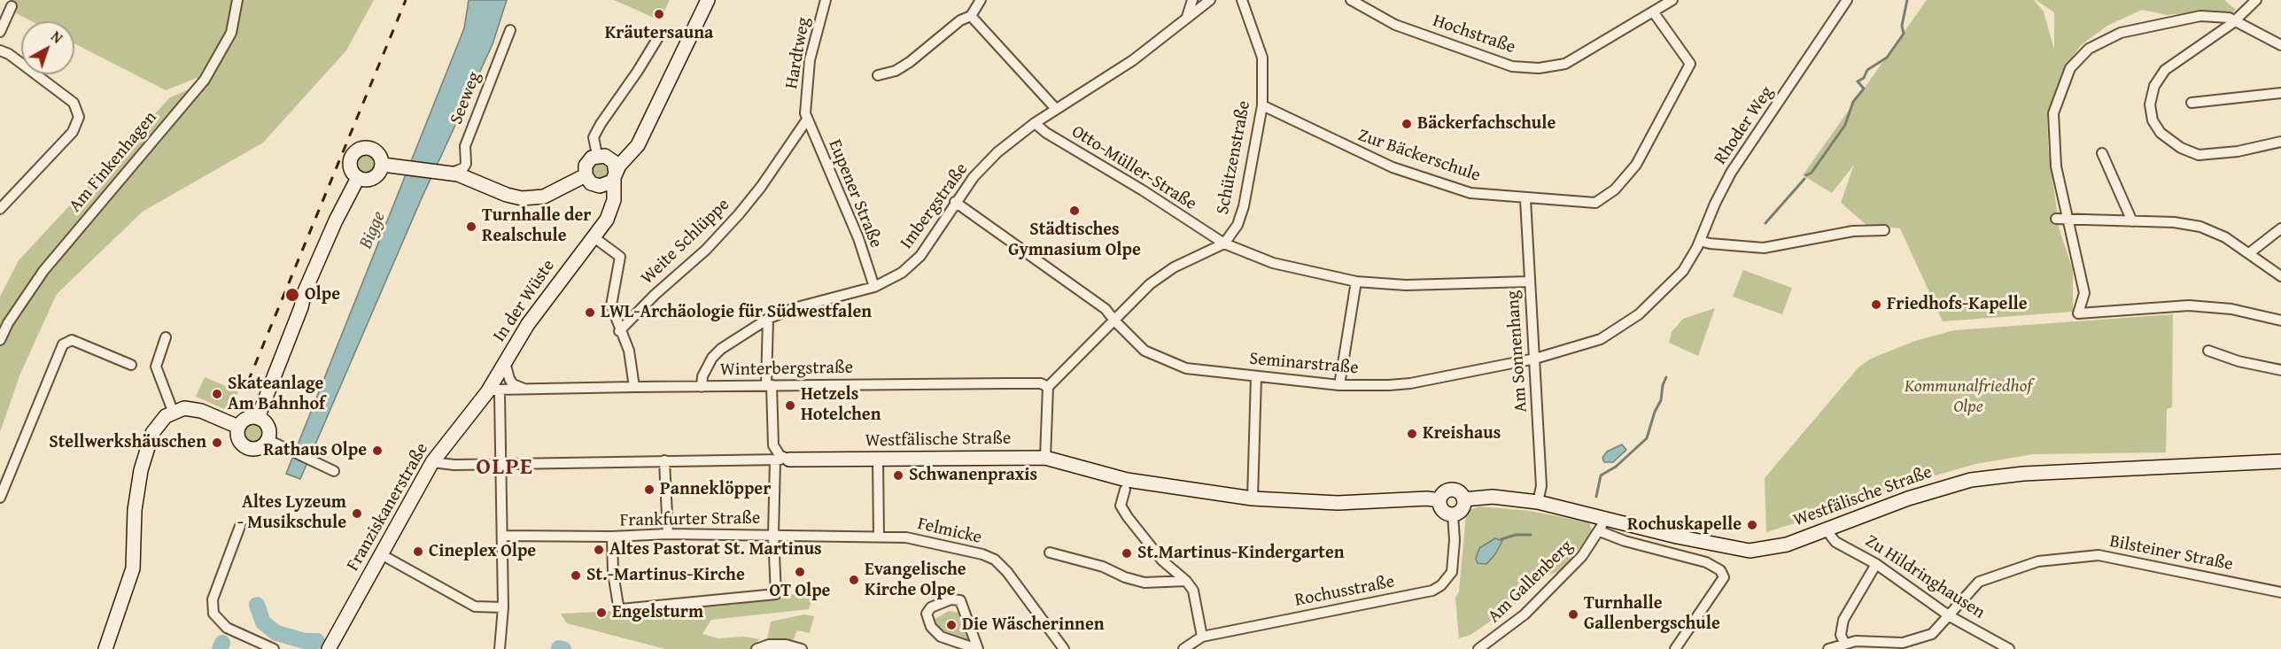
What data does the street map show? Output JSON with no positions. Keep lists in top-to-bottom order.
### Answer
{
  "streets": {
    "street": [
      "Hochstraße",
      "Hardtweg",
      "Seeweg",
      "Rhoder Weg",
      "Zur Bäckerschule",
      "Schützenstraße",
      "Am Finkenhagen",
      "Otto-Müller-Straße",
      "Eupener Straße",
      "Imbergstraße",
      "Weite Schlüppe",
      "In der Wüste",
      "Am Sonnenhang",
      "Seminarstraße",
      "Winterbergstraße",
      "Westfälische Straße",
      "Franziskanerstraße",
      "Frankfurter Straße",
      "Felmicke",
      "Bilsteiner Straße",
      "Zu Hildringhausen",
      "Am Gallenberg",
      "Rochusstraße"
    ]
  },
  "crossings": [
    ["Hochstraße", "Zur Bäckerschule"],
    ["Hardtweg", "Eupener Straße"],
    ["Hardtweg", "Weite Schlüppe"],
    ["Rhoder Weg", "Seminarstraße"],
    ["Zur Bäckerschule", "Schützenstraße"],
    ["Zur Bäckerschule", "Am Sonnenhang"],
    ["Schützenstraße", "Otto-Müller-Straße"],
    ["Otto-Müller-Straße", "Imbergstraße"],
    ["Otto-Müller-Straße", "Am Sonnenhang"],
    ["Eupener Straße", "Imbergstraße"],
    ["Eupener Straße", "Weite Schlüppe"],
    ["Imbergstraße", "Seminarstraße"],
    ["Imbergstraße", "Winterbergstraße"],
    ["In der Wüste", "Franziskanerstraße"],
    ["Am Sonnenhang", "Seminarstraße"],
    ["Am Sonnenhang", "Westfälische Straße"],
    ["Winterbergstraße", "Franziskanerstraße"],
    ["Westfälische Straße", "Franziskanerstraße"],
    ["Westfälische Straße", "Zu Hildringhausen"],
    ["Westfälische Straße", "Am Gallenberg"],
    ["Westfälische Straße", "Rochusstraße"],
    ["Frankfurter Straße", "Felmicke"],
    ["Bilsteiner Straße", "Zu Hildringhausen"]
  ],
  "districts": ["OLPE"],
  "water": ["Bigge"],
  "parks": ["Kommunalfriedhof Olpe"],
  "places": [
    "Kräutersauna",
    "Bäckerfachschule",
    "Städtisches Gymnasium Olpe",
    "Turnhalle der Realschule",
    "Olpe",
    "Friedhofs-Kapelle",
    "LWL-Archäologie für Südwestfalen",
    "Skateanlage Am Bahnhof",
    "Hetzels Hotelchen",
    "Kreishaus",
    "Stellwerkshäuschen",
    "Rathaus Olpe",
    "Schwanenpraxis",
    "Panneklöpper",
    "Altes Lyzeum - Musikschule",
    "Rochuskapelle",
    "Altes Pastorat St. Martinus",
    "Cineplex Olpe",
    "St.Martinus-Kindergarten",
    "OT Olpe",
    "St.-Martinus-Kirche",
    "Evangelische Kirche Olpe",
    "Engelsturm",
    "Turnhalle Gallenbergschule",
    "Die Wäscherinnen"
  ],
  "north": "top right"
}
